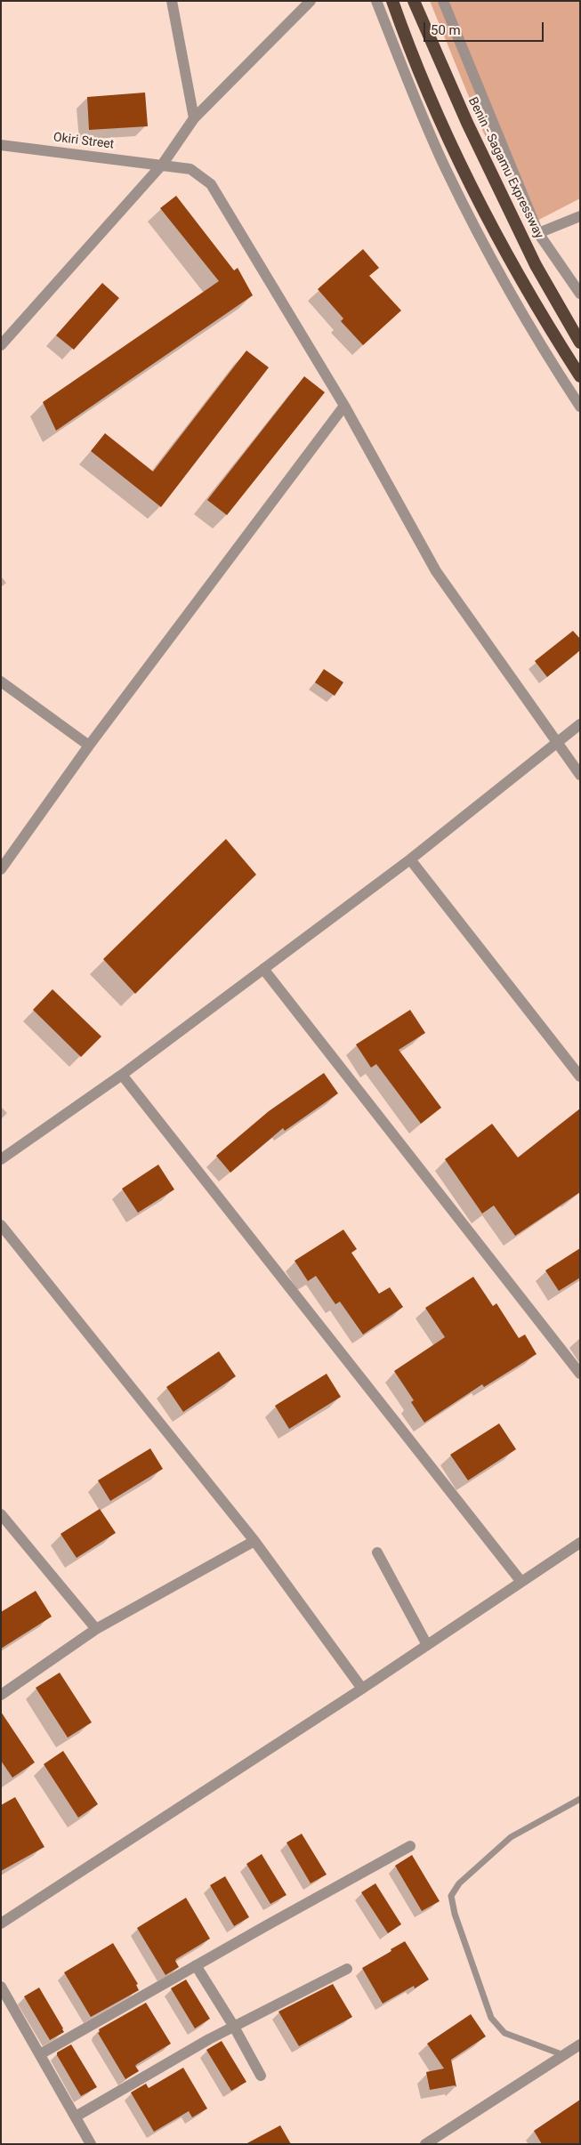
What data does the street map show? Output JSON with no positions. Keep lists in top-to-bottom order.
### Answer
{
  "streets": {
    "highway": ["Benin - Sagamu Expressway"],
    "street": ["Okiri Street"]
  },
  "scale_bar": "50 m"
}
